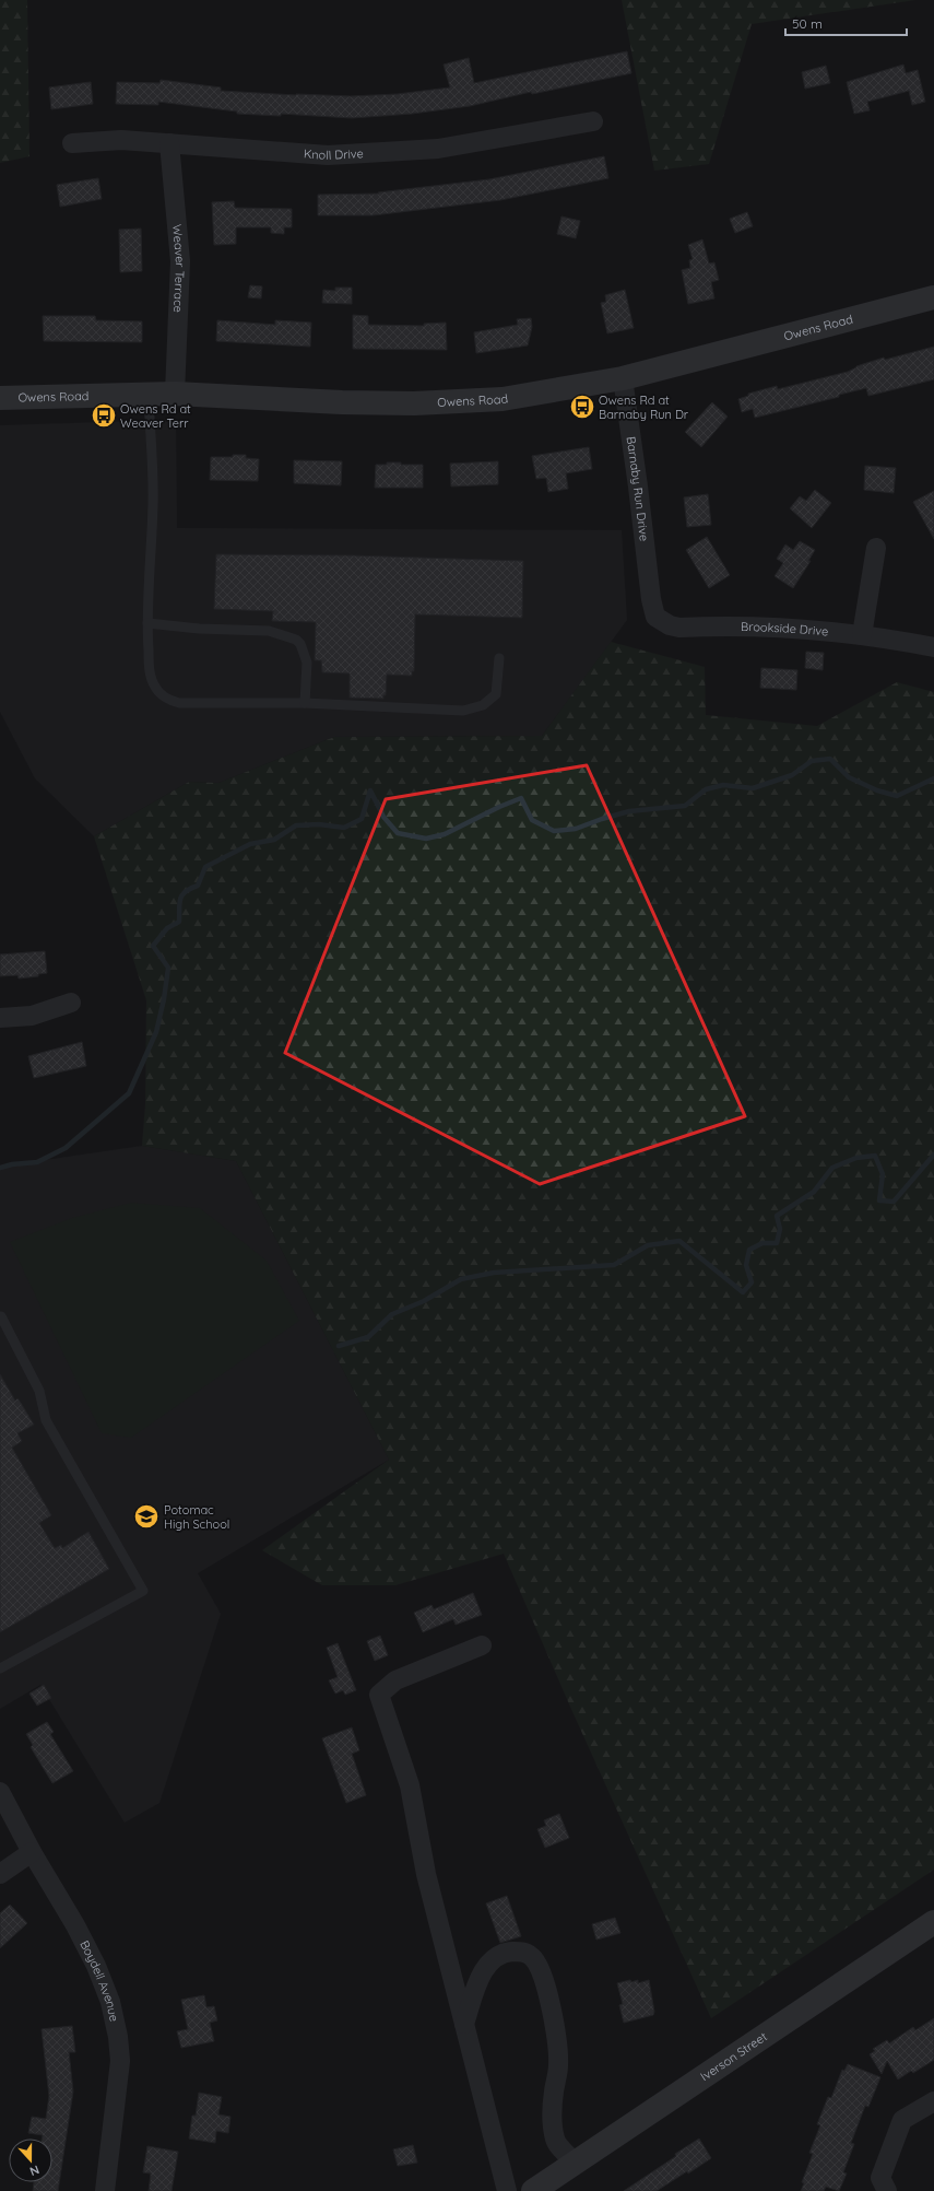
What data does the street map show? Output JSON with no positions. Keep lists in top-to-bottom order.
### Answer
{
  "streets": {
    "street": [
      "Knoll Drive",
      "Weaver Terrace",
      "Owens Road",
      "Barnaby Run Drive",
      "Brookside Drive",
      "Boydell Avenue",
      "Iverson Street"
    ]
  },
  "crossings": [
    ["Knoll Drive", "Weaver Terrace"],
    ["Weaver Terrace", "Owens Road"],
    ["Owens Road", "Barnaby Run Drive"],
    ["Barnaby Run Drive", "Brookside Drive"]
  ],
  "places": {
    "bus stop": ["Owens Rd at Barnaby Run Dr", "Owens Rd at Weaver Terr"],
    "school or university": ["Potomac High School"]
  },
  "scale_bar": "50 m",
  "north": "bottom"
}
